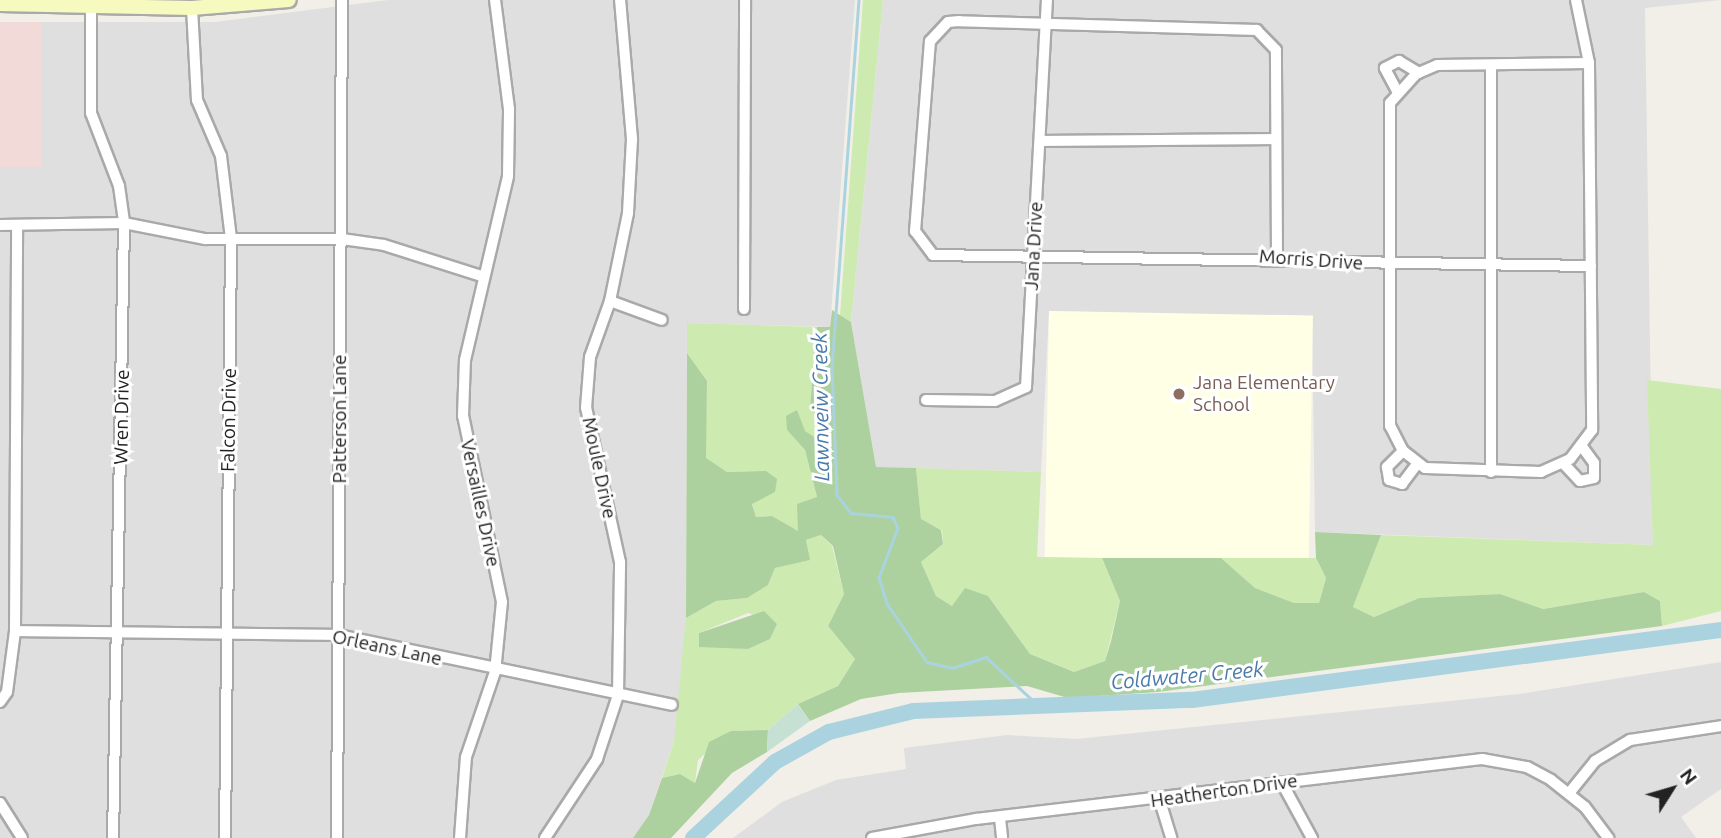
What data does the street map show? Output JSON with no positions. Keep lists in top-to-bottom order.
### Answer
{
  "streets": {
    "street": [
      "Jana Drive",
      "Morris Drive",
      "Wren Drive",
      "Patterson Lane",
      "Falcon Drive",
      "Moule Drive",
      "Versailles Drive",
      "Orleans Lane",
      "Heatherton Drive"
    ]
  },
  "crossings": [
    ["Jana Drive", "Morris Drive"],
    ["Wren Drive", "Orleans Lane"],
    ["Patterson Lane", "Orleans Lane"],
    ["Falcon Drive", "Orleans Lane"],
    ["Moule Drive", "Orleans Lane"],
    ["Versailles Drive", "Orleans Lane"]
  ],
  "water": ["Lawnveiw Creek", "Coldwater Creek"],
  "places": ["Jana Elementary School"],
  "north": "top right"
}
